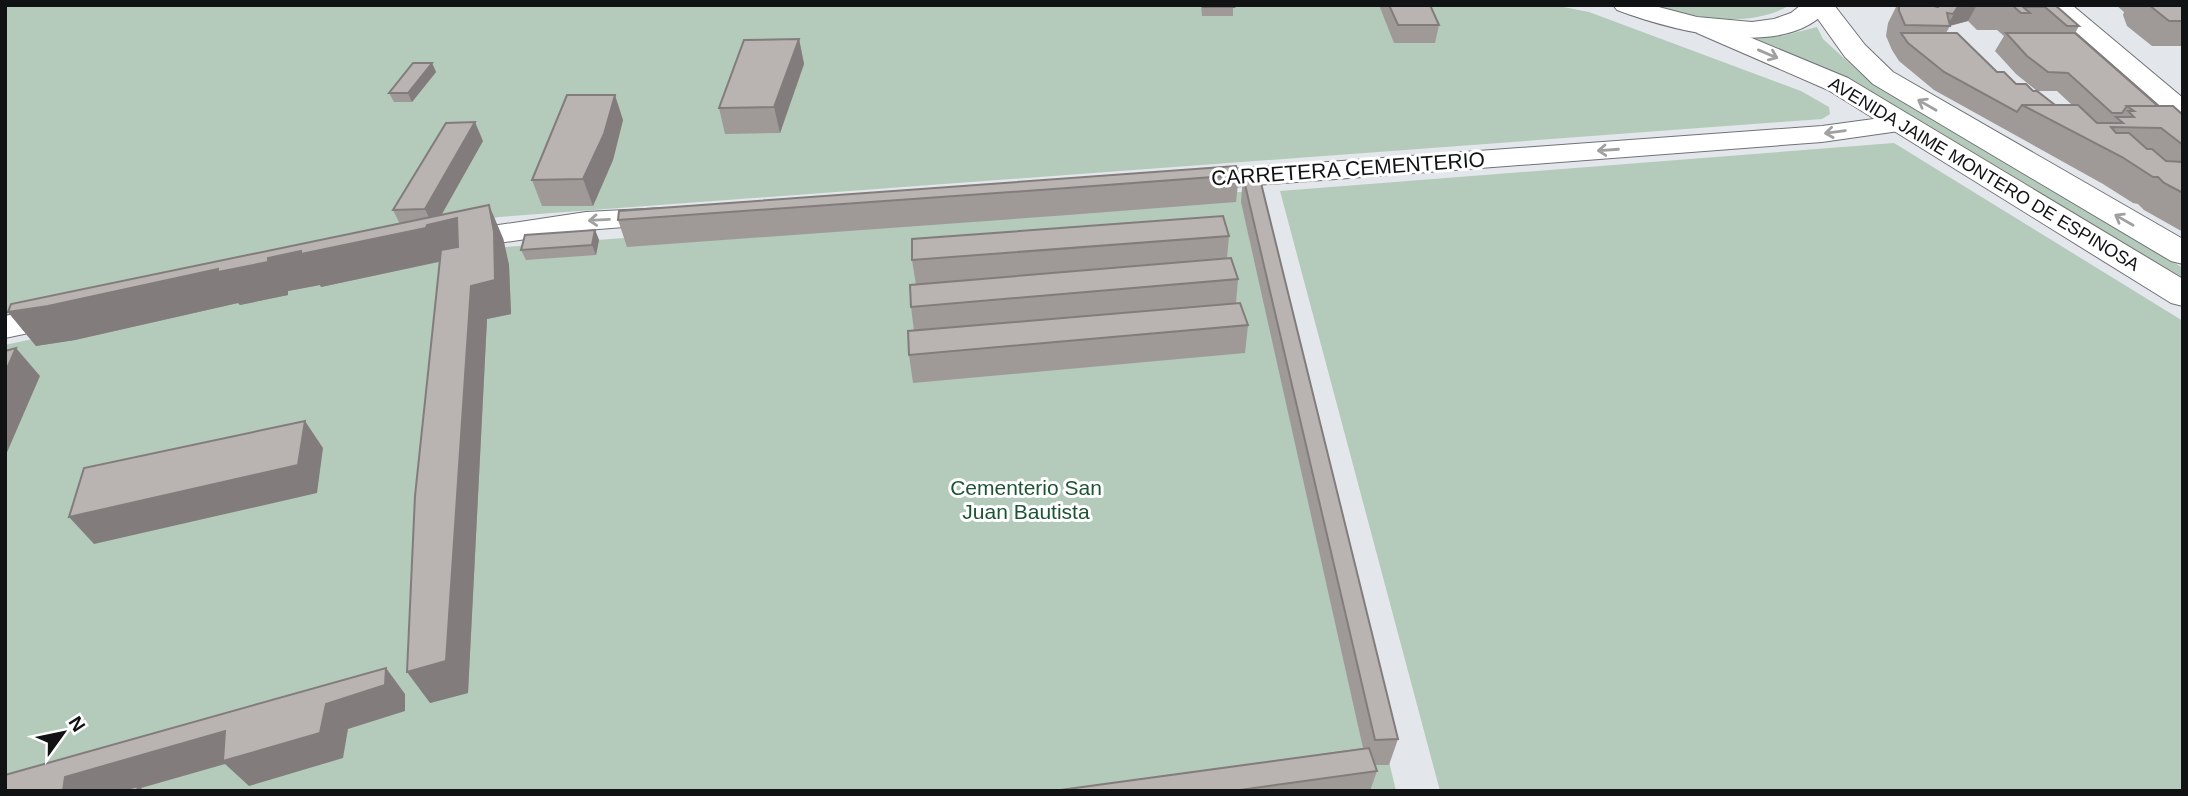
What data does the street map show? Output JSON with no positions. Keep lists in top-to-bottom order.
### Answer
{
  "streets": {
    "main road": ["AVENIDA JAIME MONTERO DE ESPINOSA"],
    "street": ["CARRETERA CEMENTERIO"]
  },
  "crossings": [
    ["CARRETERA CEMENTERIO", "AVENIDA JAIME MONTERO DE ESPINOSA"]
  ],
  "one_way": ["CARRETERA CEMENTERIO"],
  "parks": ["Cementerio San Juan Bautista"],
  "north": "top right"
}
